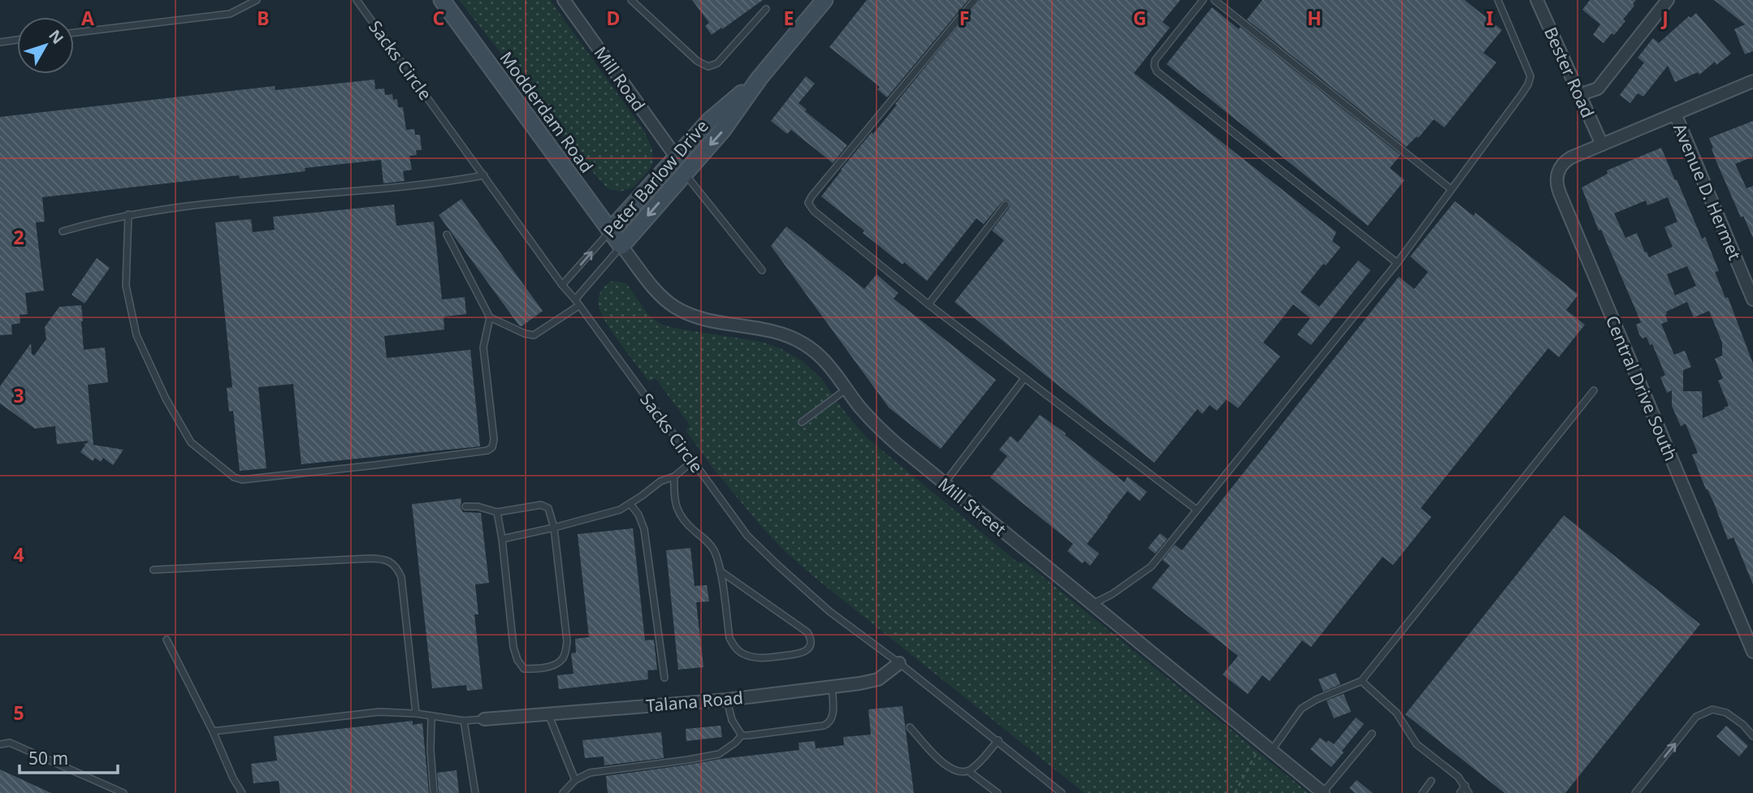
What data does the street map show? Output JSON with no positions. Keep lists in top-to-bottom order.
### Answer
{
  "streets": {
    "street": [
      "Bester Road",
      "Mill Road",
      "Modderdam Road",
      "Peter Barlow Drive",
      "Avenue D. Hermet",
      "Central Drive South",
      "Mill Street",
      "Talana Road"
    ],
    "lane": ["Sacks Circle"]
  },
  "crossings": [
    ["Sacks Circle", "Peter Barlow Drive"],
    ["Sacks Circle", "Talana Road"],
    ["Bester Road", "Central Drive South"],
    ["Mill Road", "Peter Barlow Drive"],
    ["Modderdam Road", "Peter Barlow Drive"],
    ["Modderdam Road", "Mill Street"],
    ["Peter Barlow Drive", "Mill Street"],
    ["Avenue D. Hermet", "Central Drive South"]
  ],
  "scale_bar": "50 m",
  "north": "top right",
  "grid": {
    "columns": [
      "A",
      "B",
      "C",
      "D",
      "E",
      "F",
      "G",
      "H",
      "I",
      "J"
    ],
    "rows": [
      "2",
      "3",
      "4",
      "5"
    ]
  }
}
